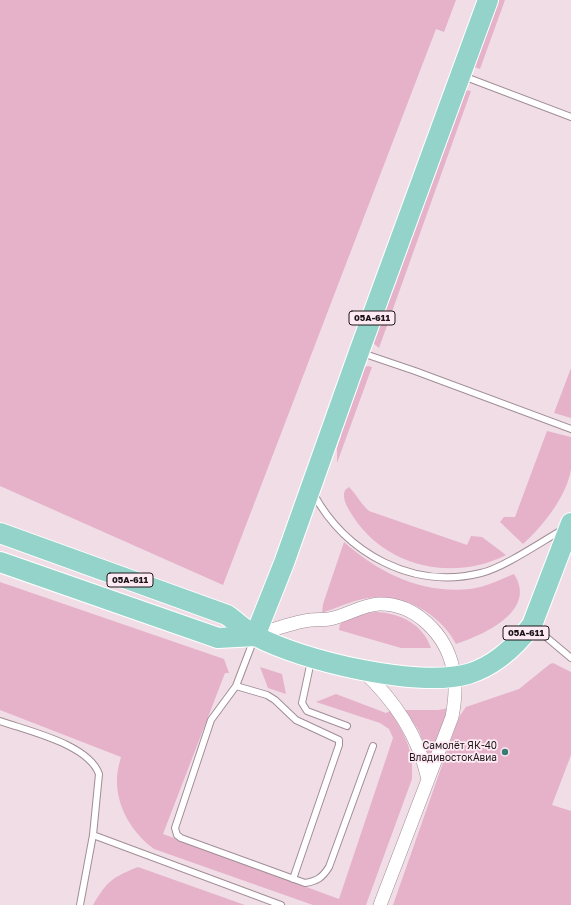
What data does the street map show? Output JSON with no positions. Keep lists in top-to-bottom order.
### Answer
{
  "streets": {
    "main road": ["05А-611"]
  },
  "places": ["Самолёт ЯК-40 ВладивостокАвиа"]
}
